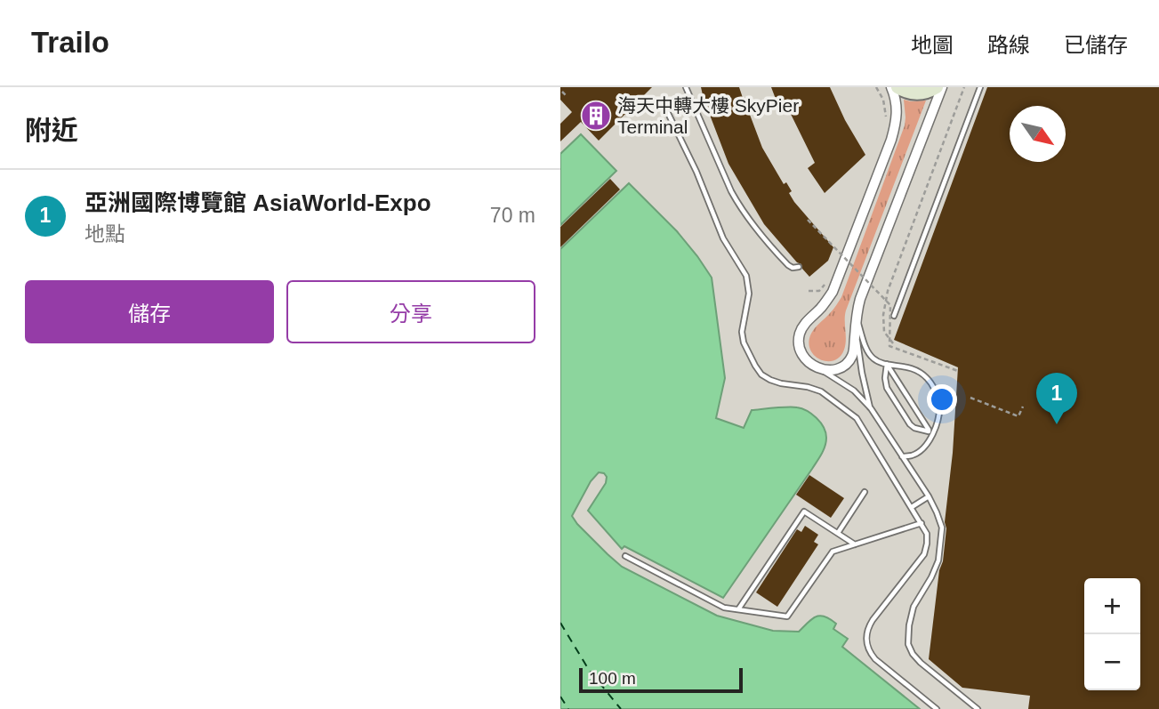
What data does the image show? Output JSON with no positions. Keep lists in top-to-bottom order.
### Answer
{
  "places": {
    "building": ["海天中轉大樓 SkyPier Terminal"]
  },
  "scale_bar": "100 m",
  "north": "bottom right",
  "page": {
    "header": "Trailo",
    "nav": ["地圖", "路線", "已儲存"],
    "heading": "附近",
    "list": [
      {
        "mark": "1",
        "name": "亞洲國際博覽館 AsiaWorld-Expo",
        "note": "地點",
        "value": "70 m"
      }
    ],
    "buttons": ["儲存", "分享"],
    "pins": "1",
    "map_buttons": ["+", "−"],
    "scale": "100 m"
  }
}
